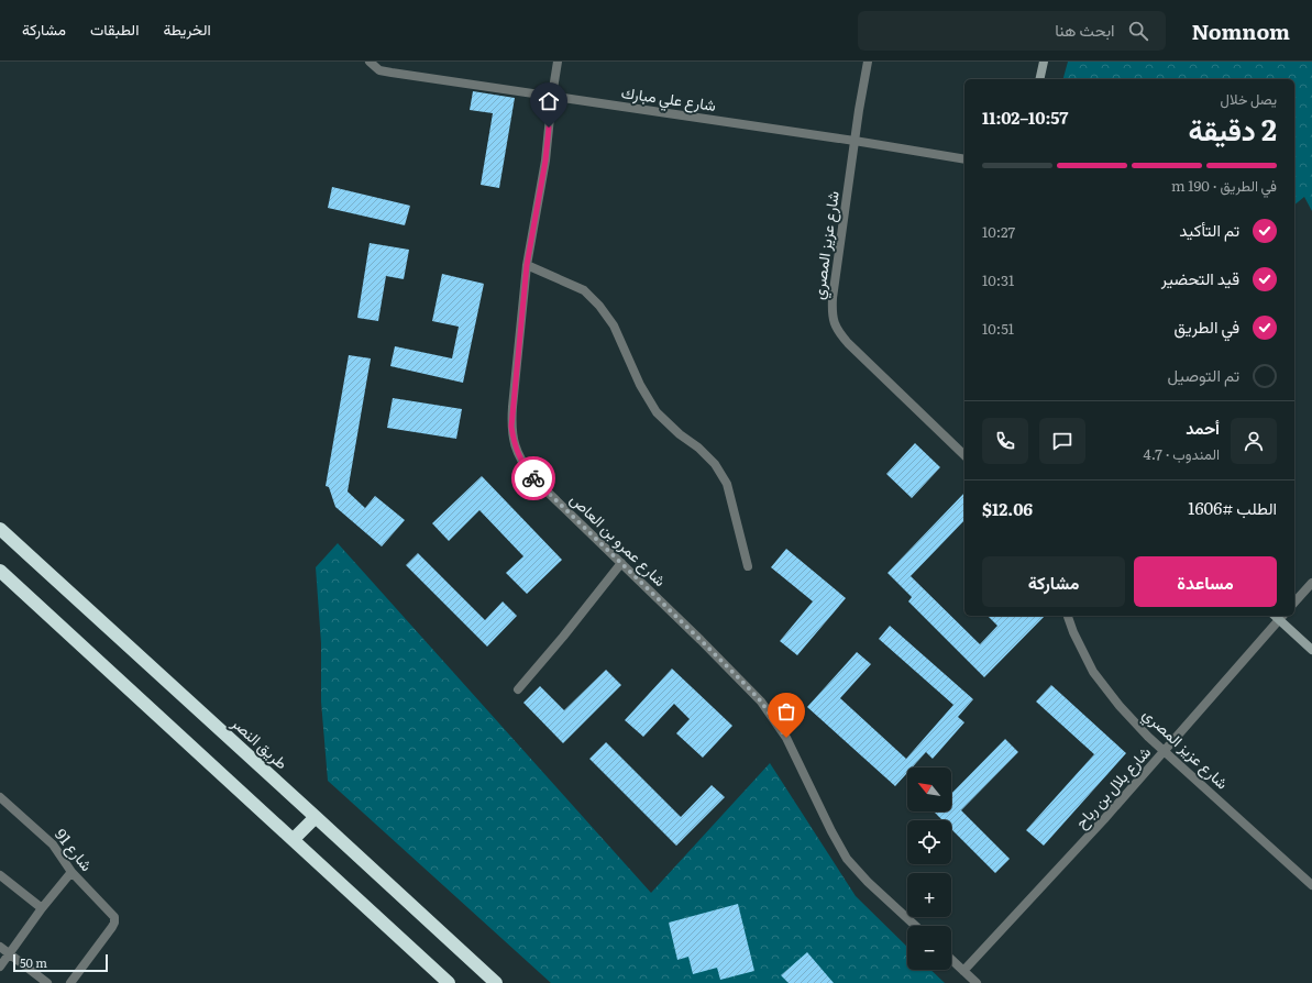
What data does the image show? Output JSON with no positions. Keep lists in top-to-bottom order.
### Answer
{
  "streets": {
    "highway": ["طريق النصر"],
    "street": [
      "شارع علي مبارك",
      "شارع عزيز المصري",
      "شارع عمرو بن العاص",
      "شارع بلال بن رباح",
      "شارع 91"
    ]
  },
  "crossings": [
    ["شارع علي مبارك", "شارع عزيز المصري"],
    ["شارع علي مبارك", "شارع عمرو بن العاص"],
    ["شارع عزيز المصري", "شارع بلال بن رباح"]
  ],
  "scale_bar": "50 m",
  "north": "top left",
  "page": {
    "header": "Nomnom",
    "search": "ابحث هنا",
    "nav": ["الخريطة", "الطبقات", "مشاركة"],
    "heading": ["2 دقيقة", "يصل خلال", "10:57–11:02"],
    "panel": [
      "أحمد",
      "المندوب · 4.7",
      "الطلب #1606",
      "$12.06"
    ],
    "bar": "في الطريق · 190 m",
    "list": [
      ["تم التأكيد", "10:27"],
      ["قيد التحضير", "10:31"],
      ["في الطريق", "10:51"],
      "تم التوصيل"
    ],
    "buttons": ["مساعدة", "مشاركة"],
    "map_buttons": ["+", "−"],
    "scale": "50 m"
  }
}
